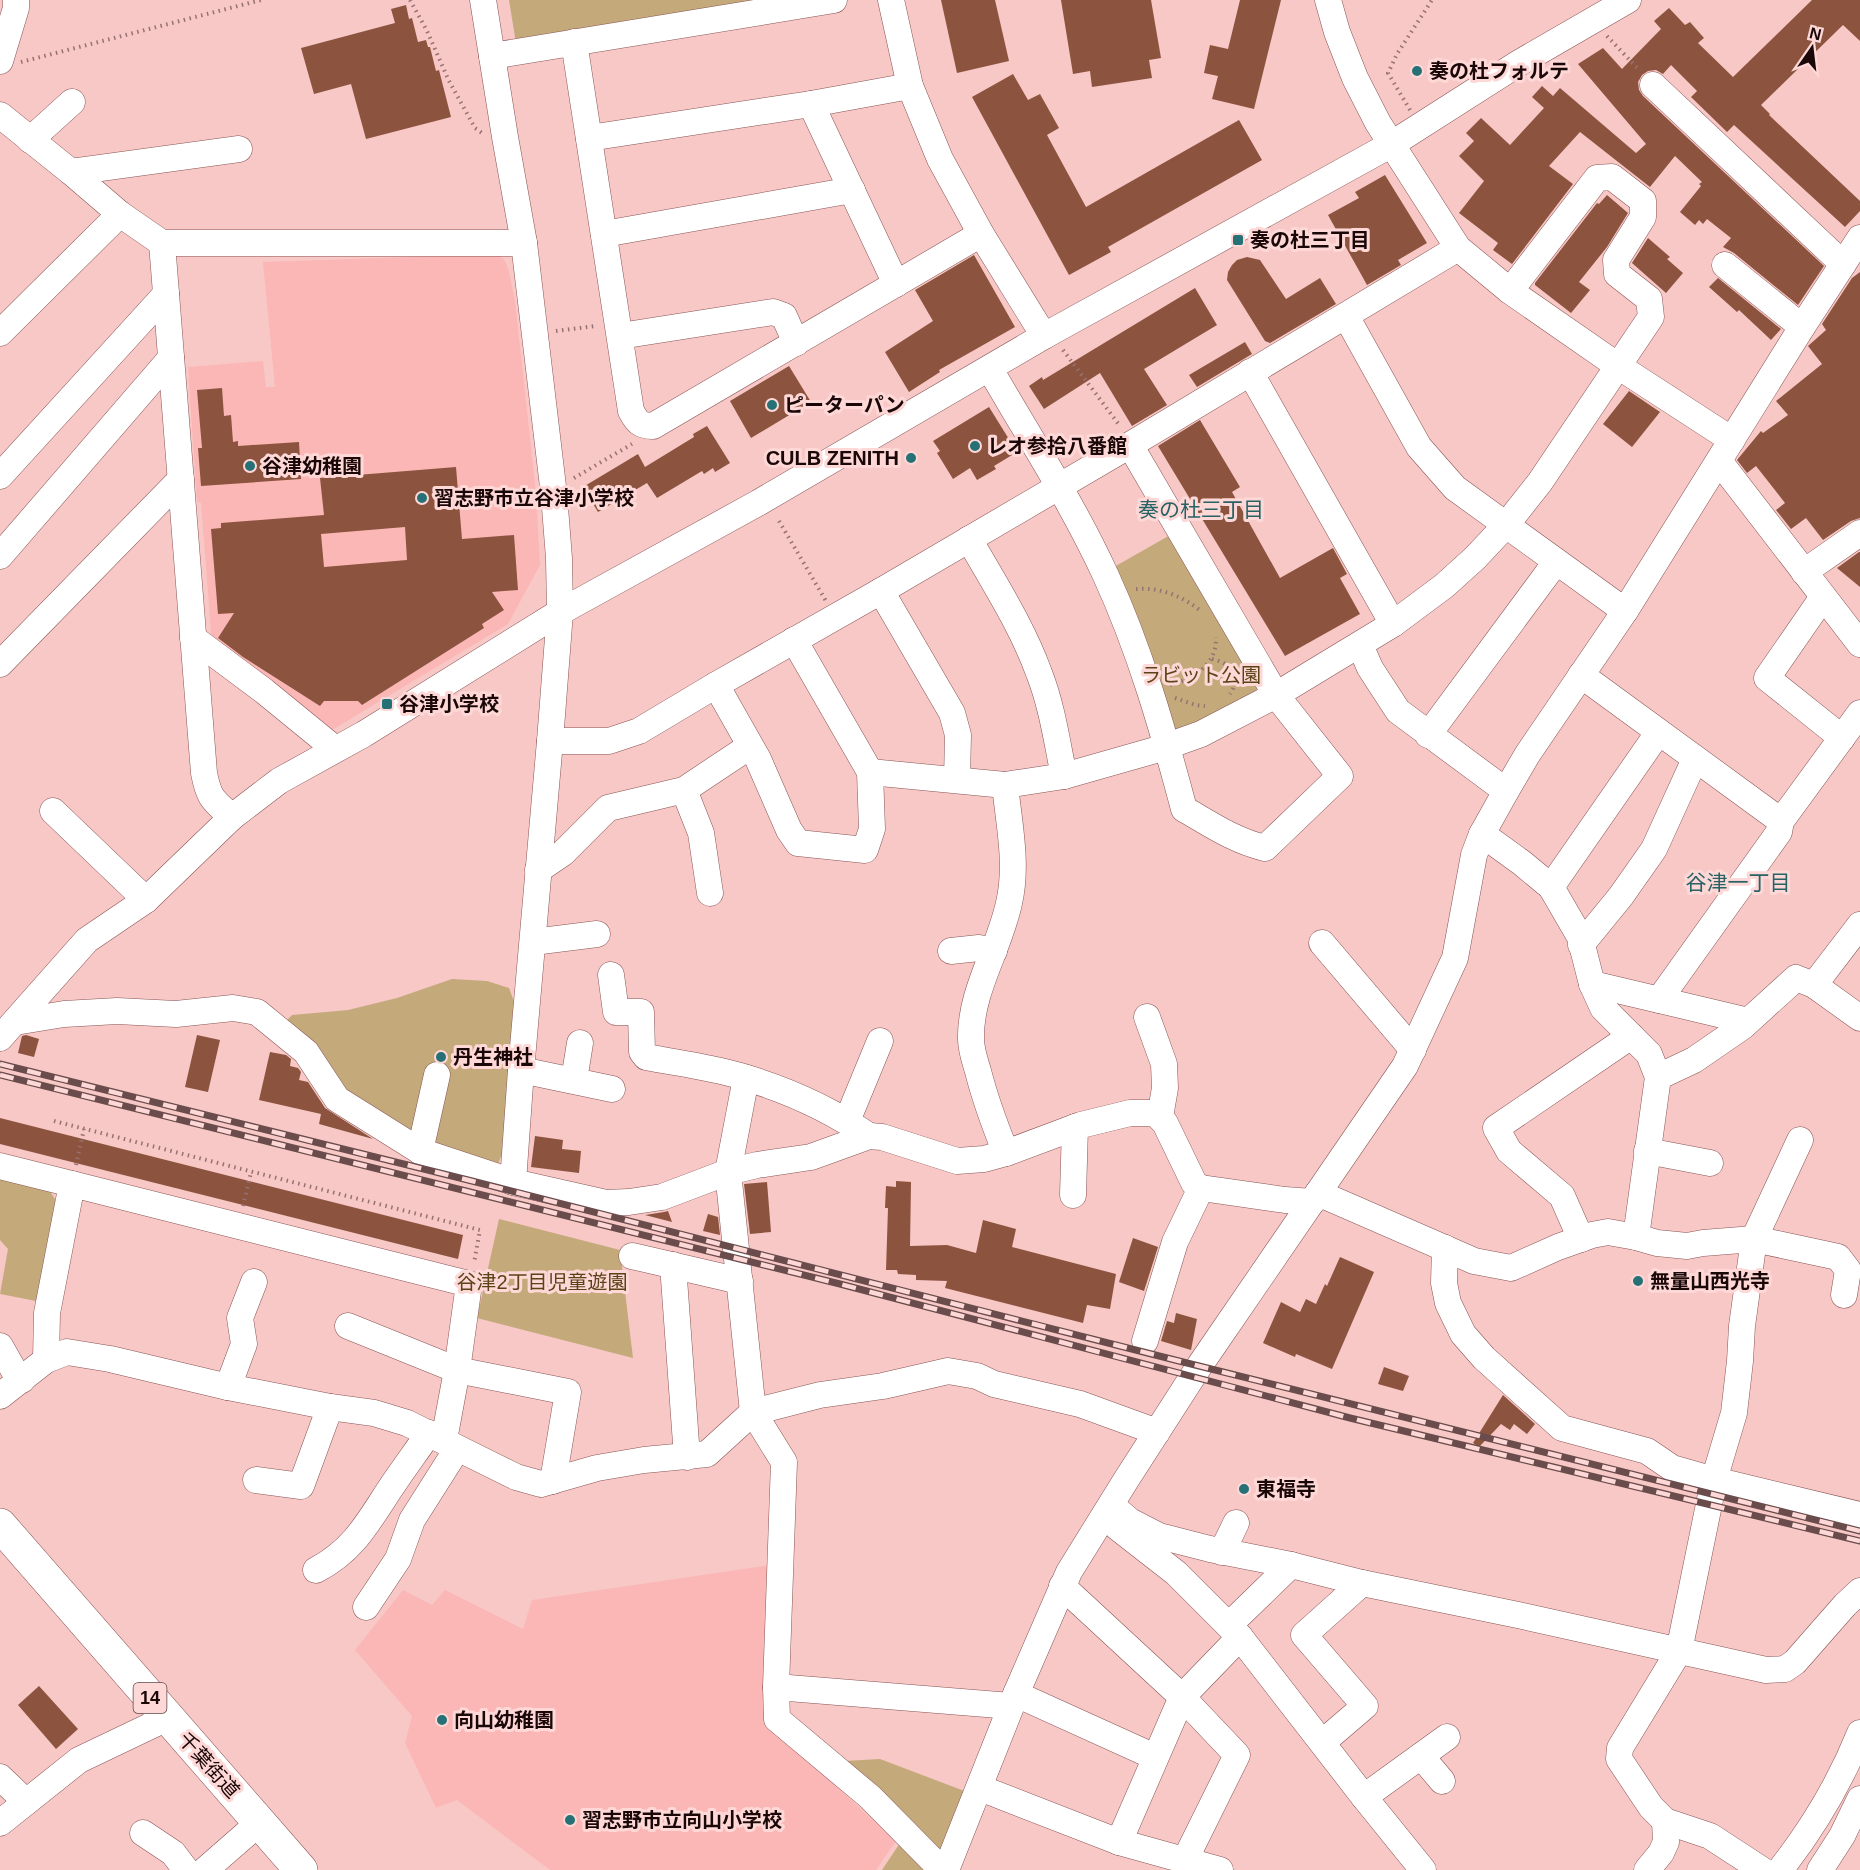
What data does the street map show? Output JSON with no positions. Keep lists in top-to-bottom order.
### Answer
{
  "streets": {
    "highway": ["14", "千葉街道"]
  },
  "districts": ["奏の杜三丁目", "谷津一丁目"],
  "parks": ["ラビット公園", "谷津2丁目児童遊園"],
  "places": {
    "other": [
      "奏の杜フォルテ",
      "ピーターパン",
      "レオ参拾八番館",
      "CULB ZENITH",
      "谷津幼稚園",
      "習志野市立谷津小学校",
      "丹生神社",
      "無量山西光寺",
      "東福寺",
      "向山幼稚園",
      "習志野市立向山小学校"
    ],
    "transit": ["奏の杜三丁目", "谷津小学校"]
  },
  "north": "top"
}
